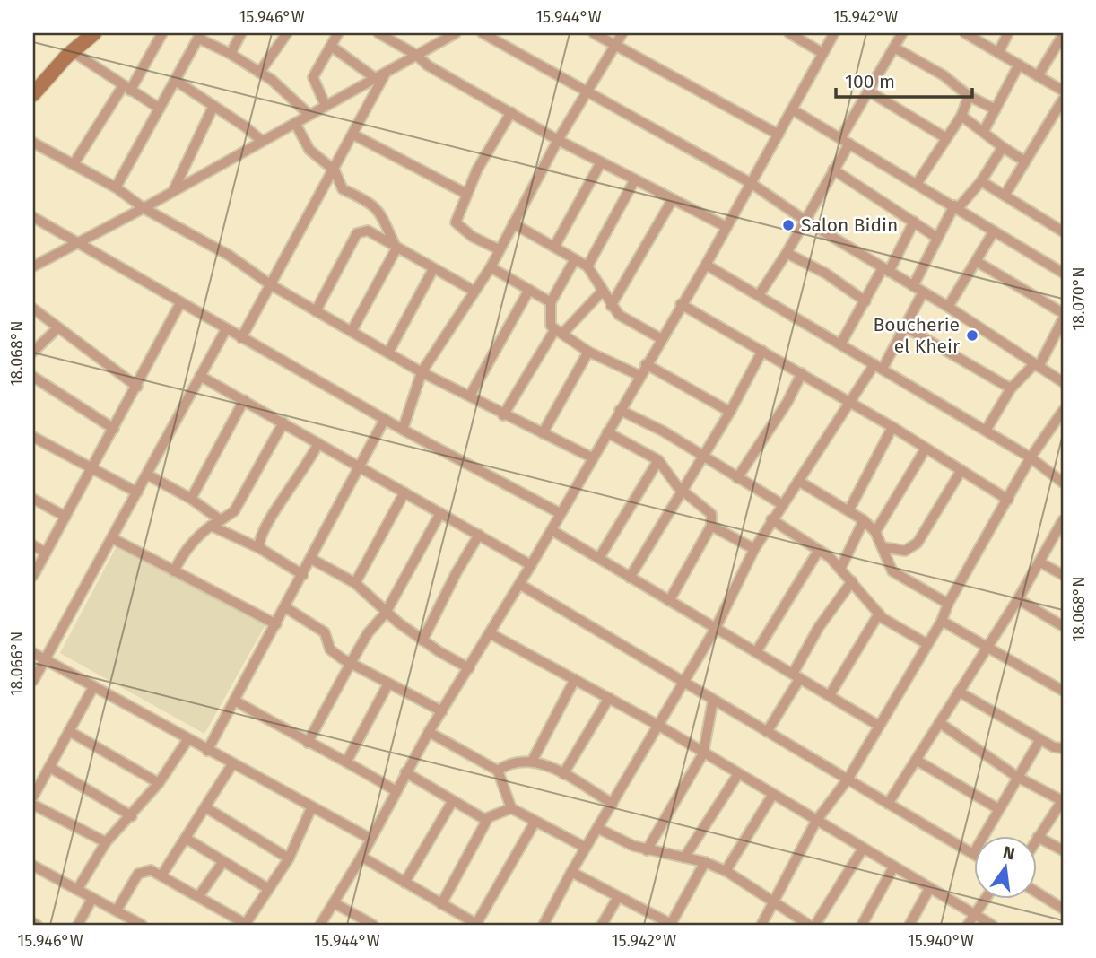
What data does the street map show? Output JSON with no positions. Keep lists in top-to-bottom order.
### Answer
{
  "places": ["Salon Bidin", "Boucherie el Kheir"],
  "scale_bar": "100 m",
  "north": "top",
  "coordinates": [
    "15.946°W",
    "15.944°W",
    "15.942°W",
    "18.070°N",
    "18.068°N",
    "18.066°N",
    "15.940°W"
  ]
}
